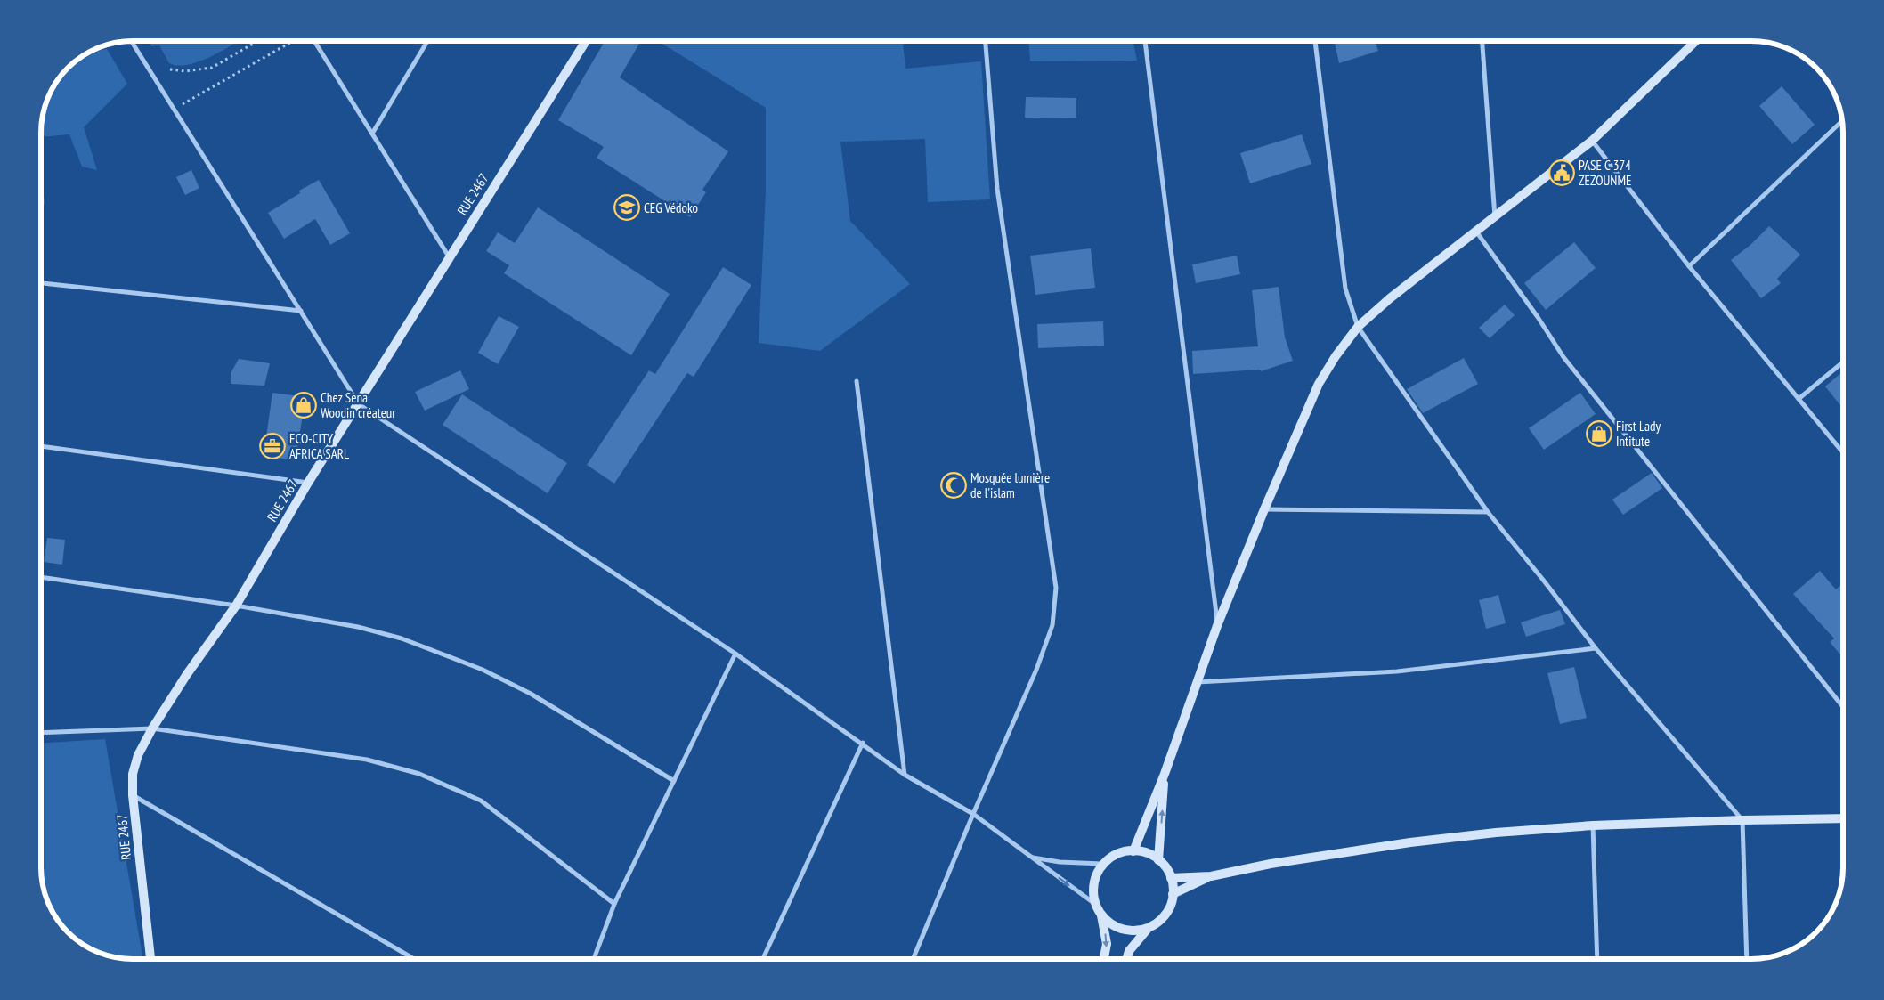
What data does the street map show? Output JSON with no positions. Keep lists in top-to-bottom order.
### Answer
{
  "streets": {
    "street": ["RUE 2467"]
  },
  "places": {
    "public building": ["PASE C 374 ZEZOUNME"],
    "school or university": ["CEG Védoko"],
    "shop": ["Chez Sena Woodin créateur", "First Lady Intitute"],
    "office": ["ECO-CITY AFRICA SARL"],
    "mosque": ["Mosquée lumière de l'islam"]
  }
}
